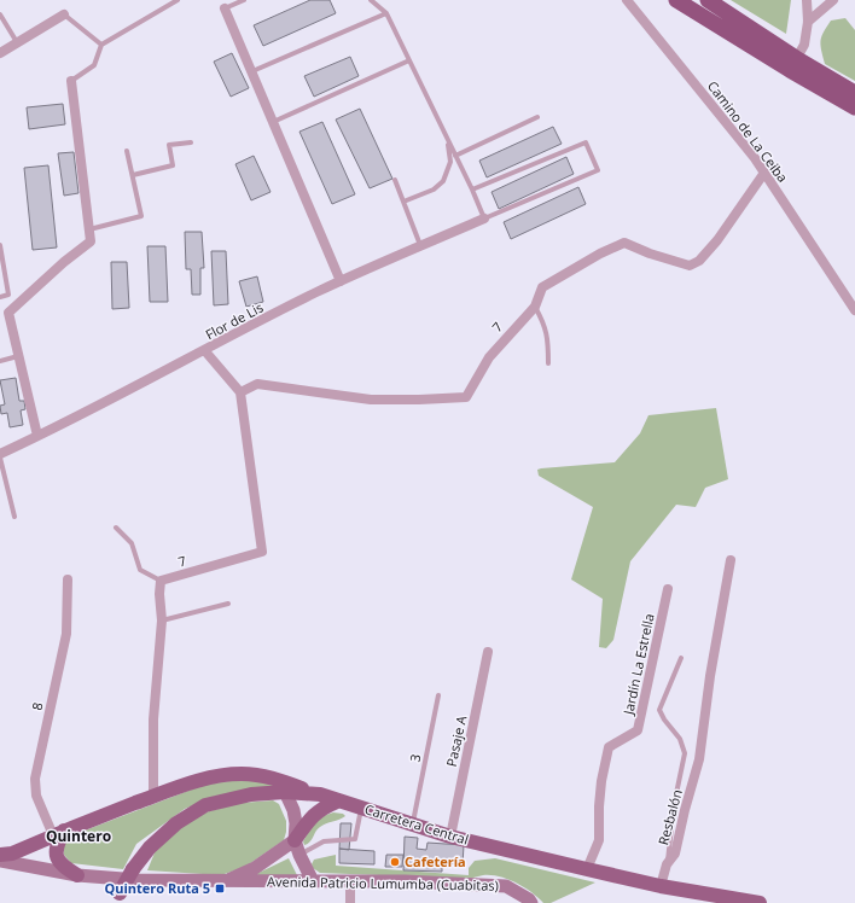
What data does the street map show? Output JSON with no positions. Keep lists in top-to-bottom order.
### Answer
{
  "streets": {
    "main road": ["Carretera Central", "Avenida Patricio Lumumba (Cuabitas)"],
    "street": [
      "Camino de La Ceiba",
      "Flor de Lis",
      "7",
      "Jardín La Estrella",
      "8",
      "Pasaje A",
      "Resbalón"
    ],
    "lane": ["3"]
  },
  "crossings": [
    ["Jardín La Estrella", "Carretera Central"],
    ["Pasaje A", "Carretera Central"],
    ["3", "Carretera Central"]
  ],
  "districts": ["Quintero"],
  "places": {
    "other": ["Cafetería"],
    "transit": ["Quintero Ruta 5"]
  }
}
